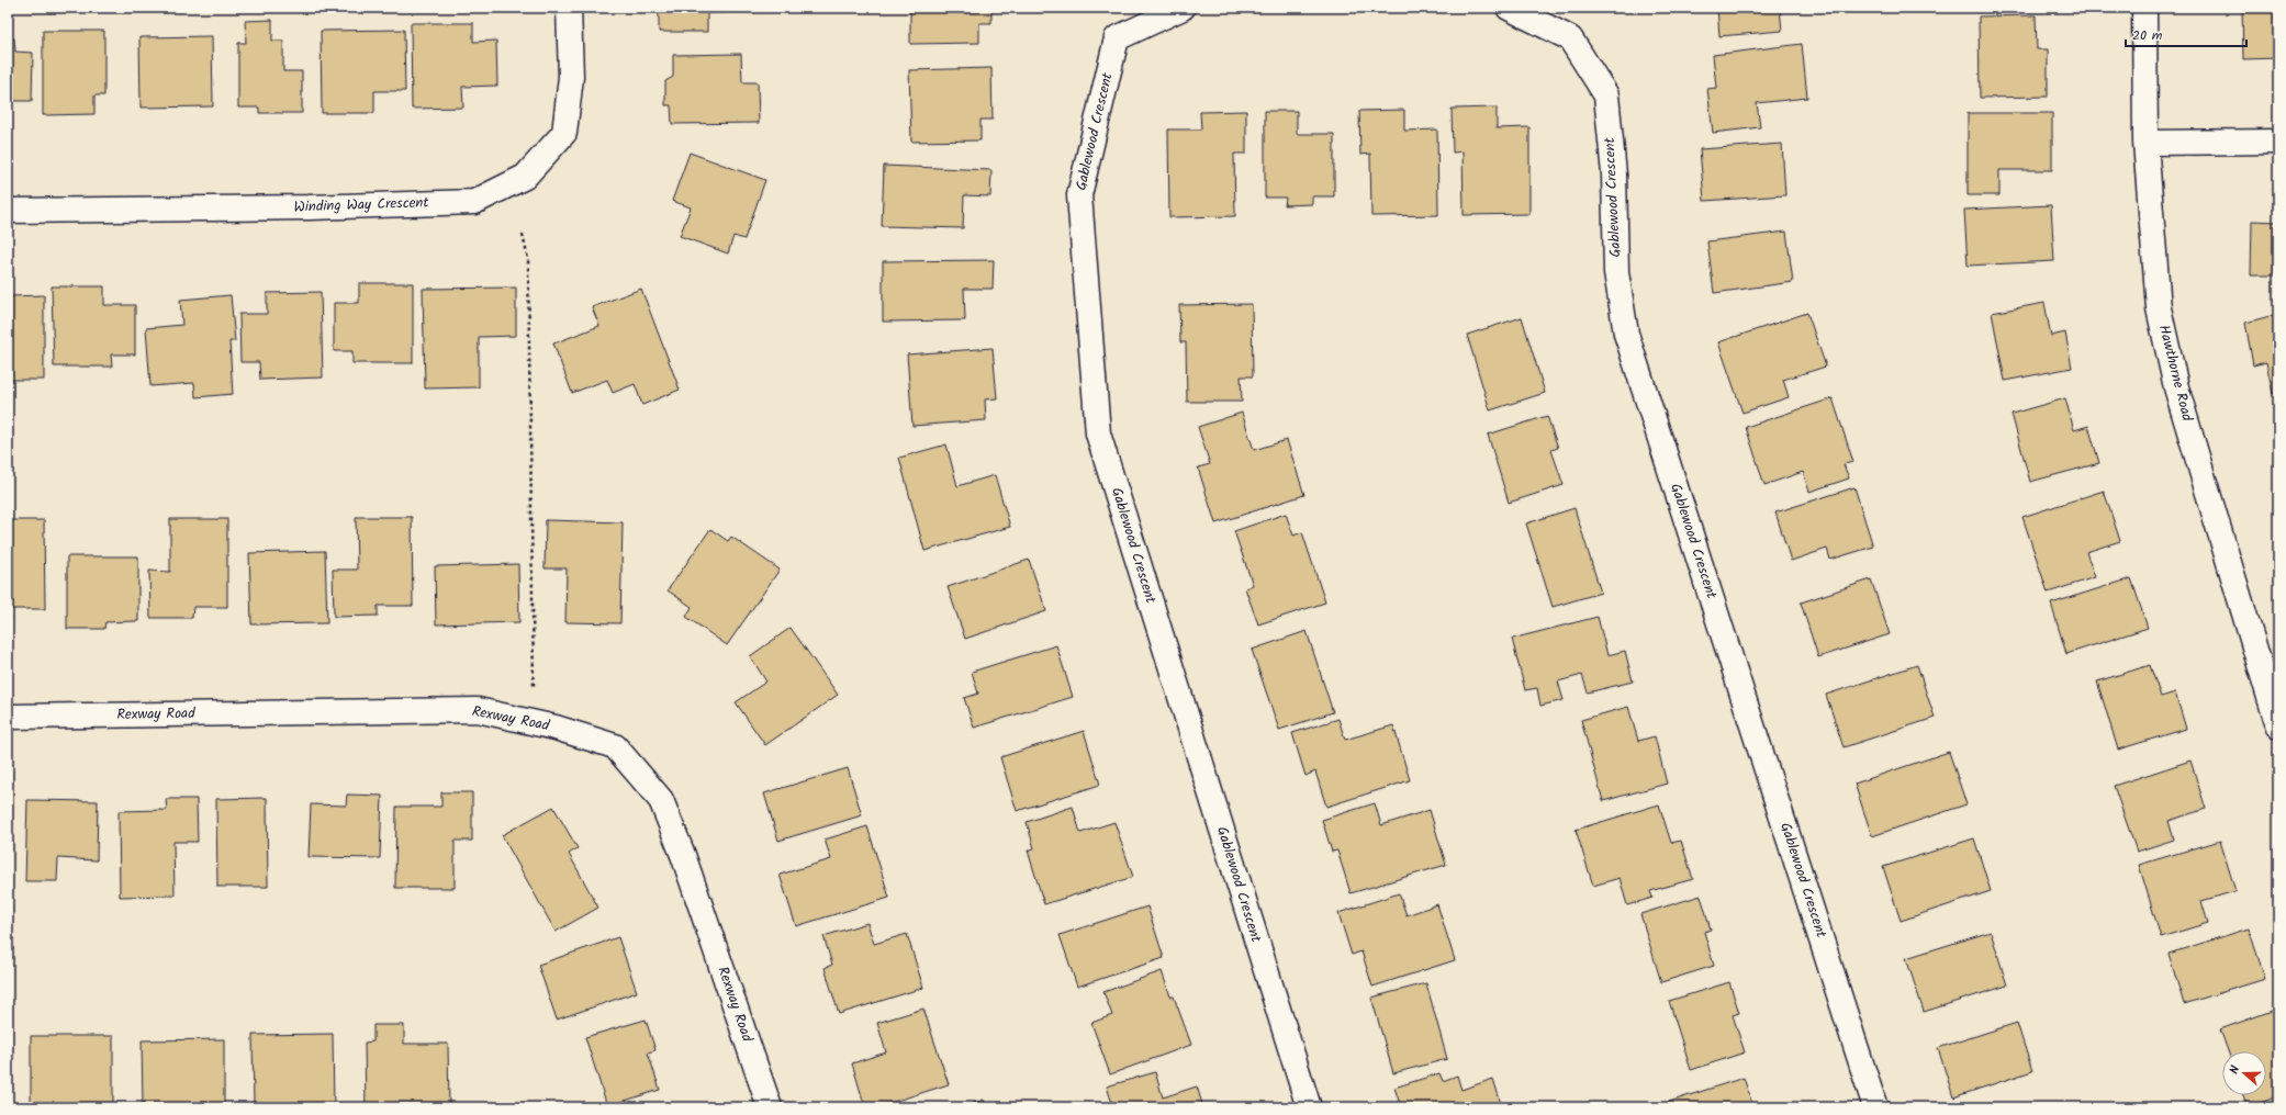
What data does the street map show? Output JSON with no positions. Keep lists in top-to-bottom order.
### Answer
{
  "streets": {
    "street": [
      "Gablewood Crescent",
      "Winding Way Crescent",
      "Hawthorne Road",
      "Rexway Road"
    ]
  },
  "scale_bar": "20 m",
  "north": "left"
}
